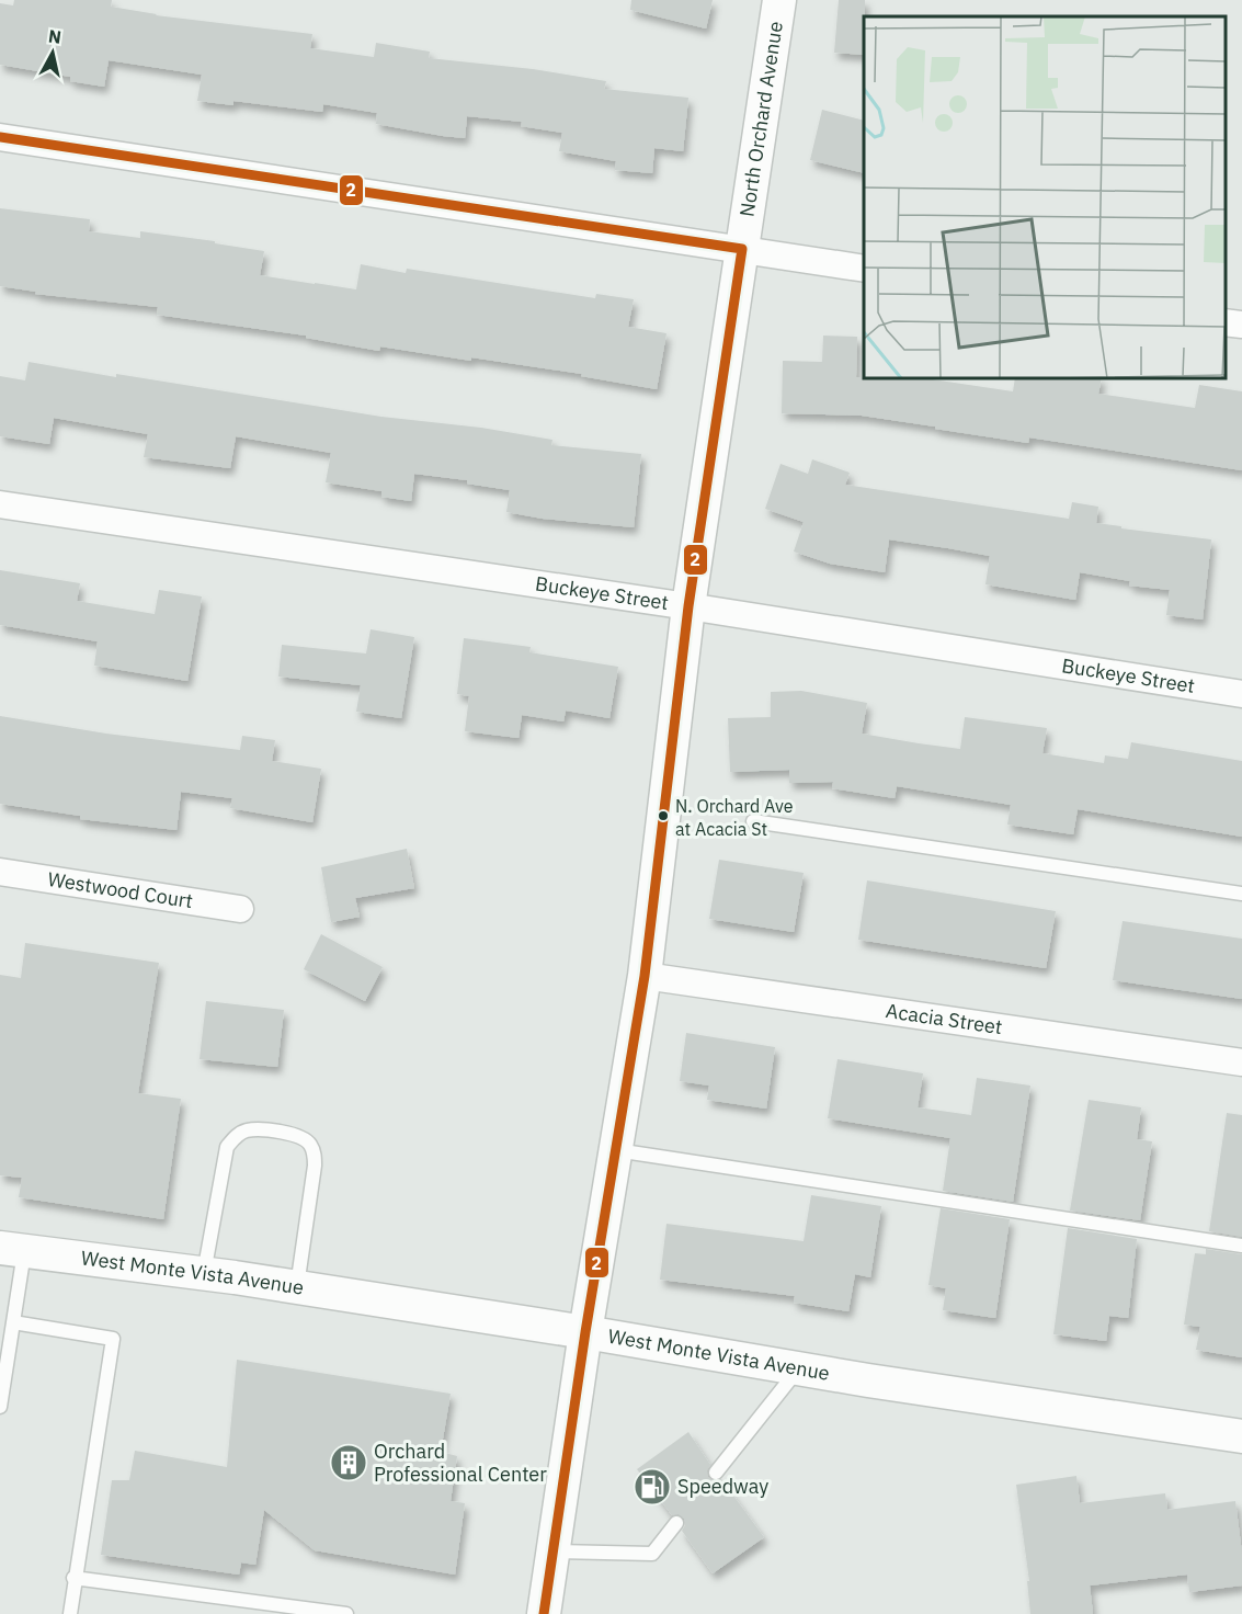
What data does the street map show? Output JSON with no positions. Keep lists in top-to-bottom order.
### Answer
{
  "streets": {
    "street": [
      "North Orchard Avenue",
      "Buckeye Street",
      "Westwood Court",
      "Acacia Street",
      "West Monte Vista Avenue"
    ]
  },
  "crossings": [
    ["North Orchard Avenue", "Buckeye Street"],
    ["North Orchard Avenue", "Acacia Street"],
    ["North Orchard Avenue", "West Monte Vista Avenue"]
  ],
  "places": {
    "other": ["N. Orchard Ave at Acacia St"],
    "building": ["Orchard Professional Center"],
    "fuel station": ["Speedway"]
  },
  "lines": ["transit line 2"],
  "north": "top"
}
